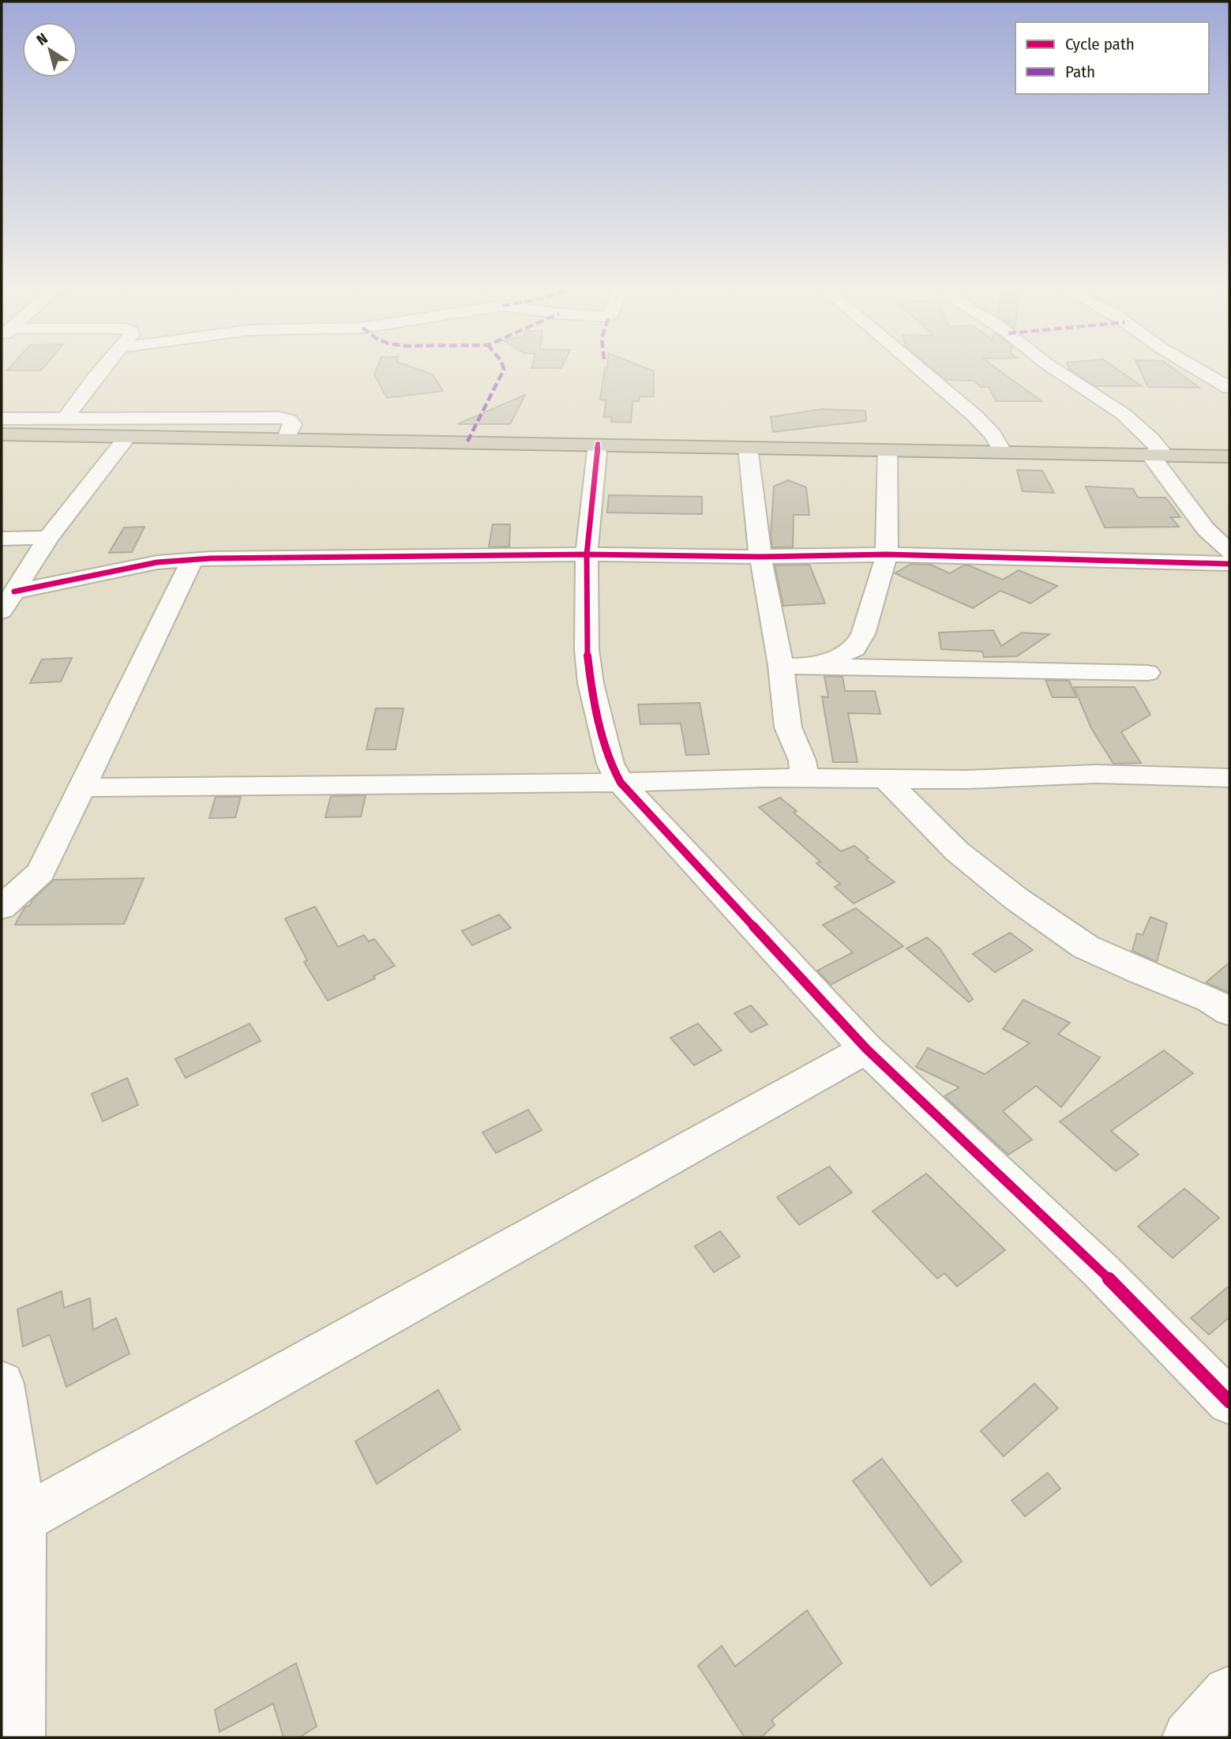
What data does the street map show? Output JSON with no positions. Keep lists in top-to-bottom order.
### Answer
{
  "legend": ["Cycle path", "Path"],
  "north": "top left"
}
